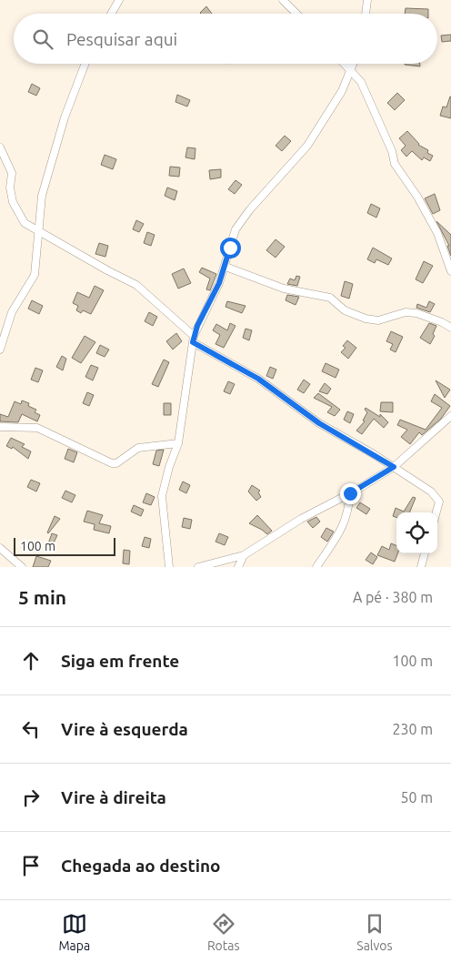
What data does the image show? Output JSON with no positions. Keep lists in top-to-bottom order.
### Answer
{
  "scale_bar": "100 m",
  "page": {
    "search": "Pesquisar aqui",
    "scale": "100 m",
    "heading": ["5 min", "A pé · 380 m"],
    "list": [
      ["Siga em frente", "100 m"],
      ["Vire à esquerda", "230 m"],
      ["Vire à direita", "50 m"],
      "Chegada ao destino"
    ],
    "nav": ["Mapa", "Rotas", "Salvos"]
  }
}
